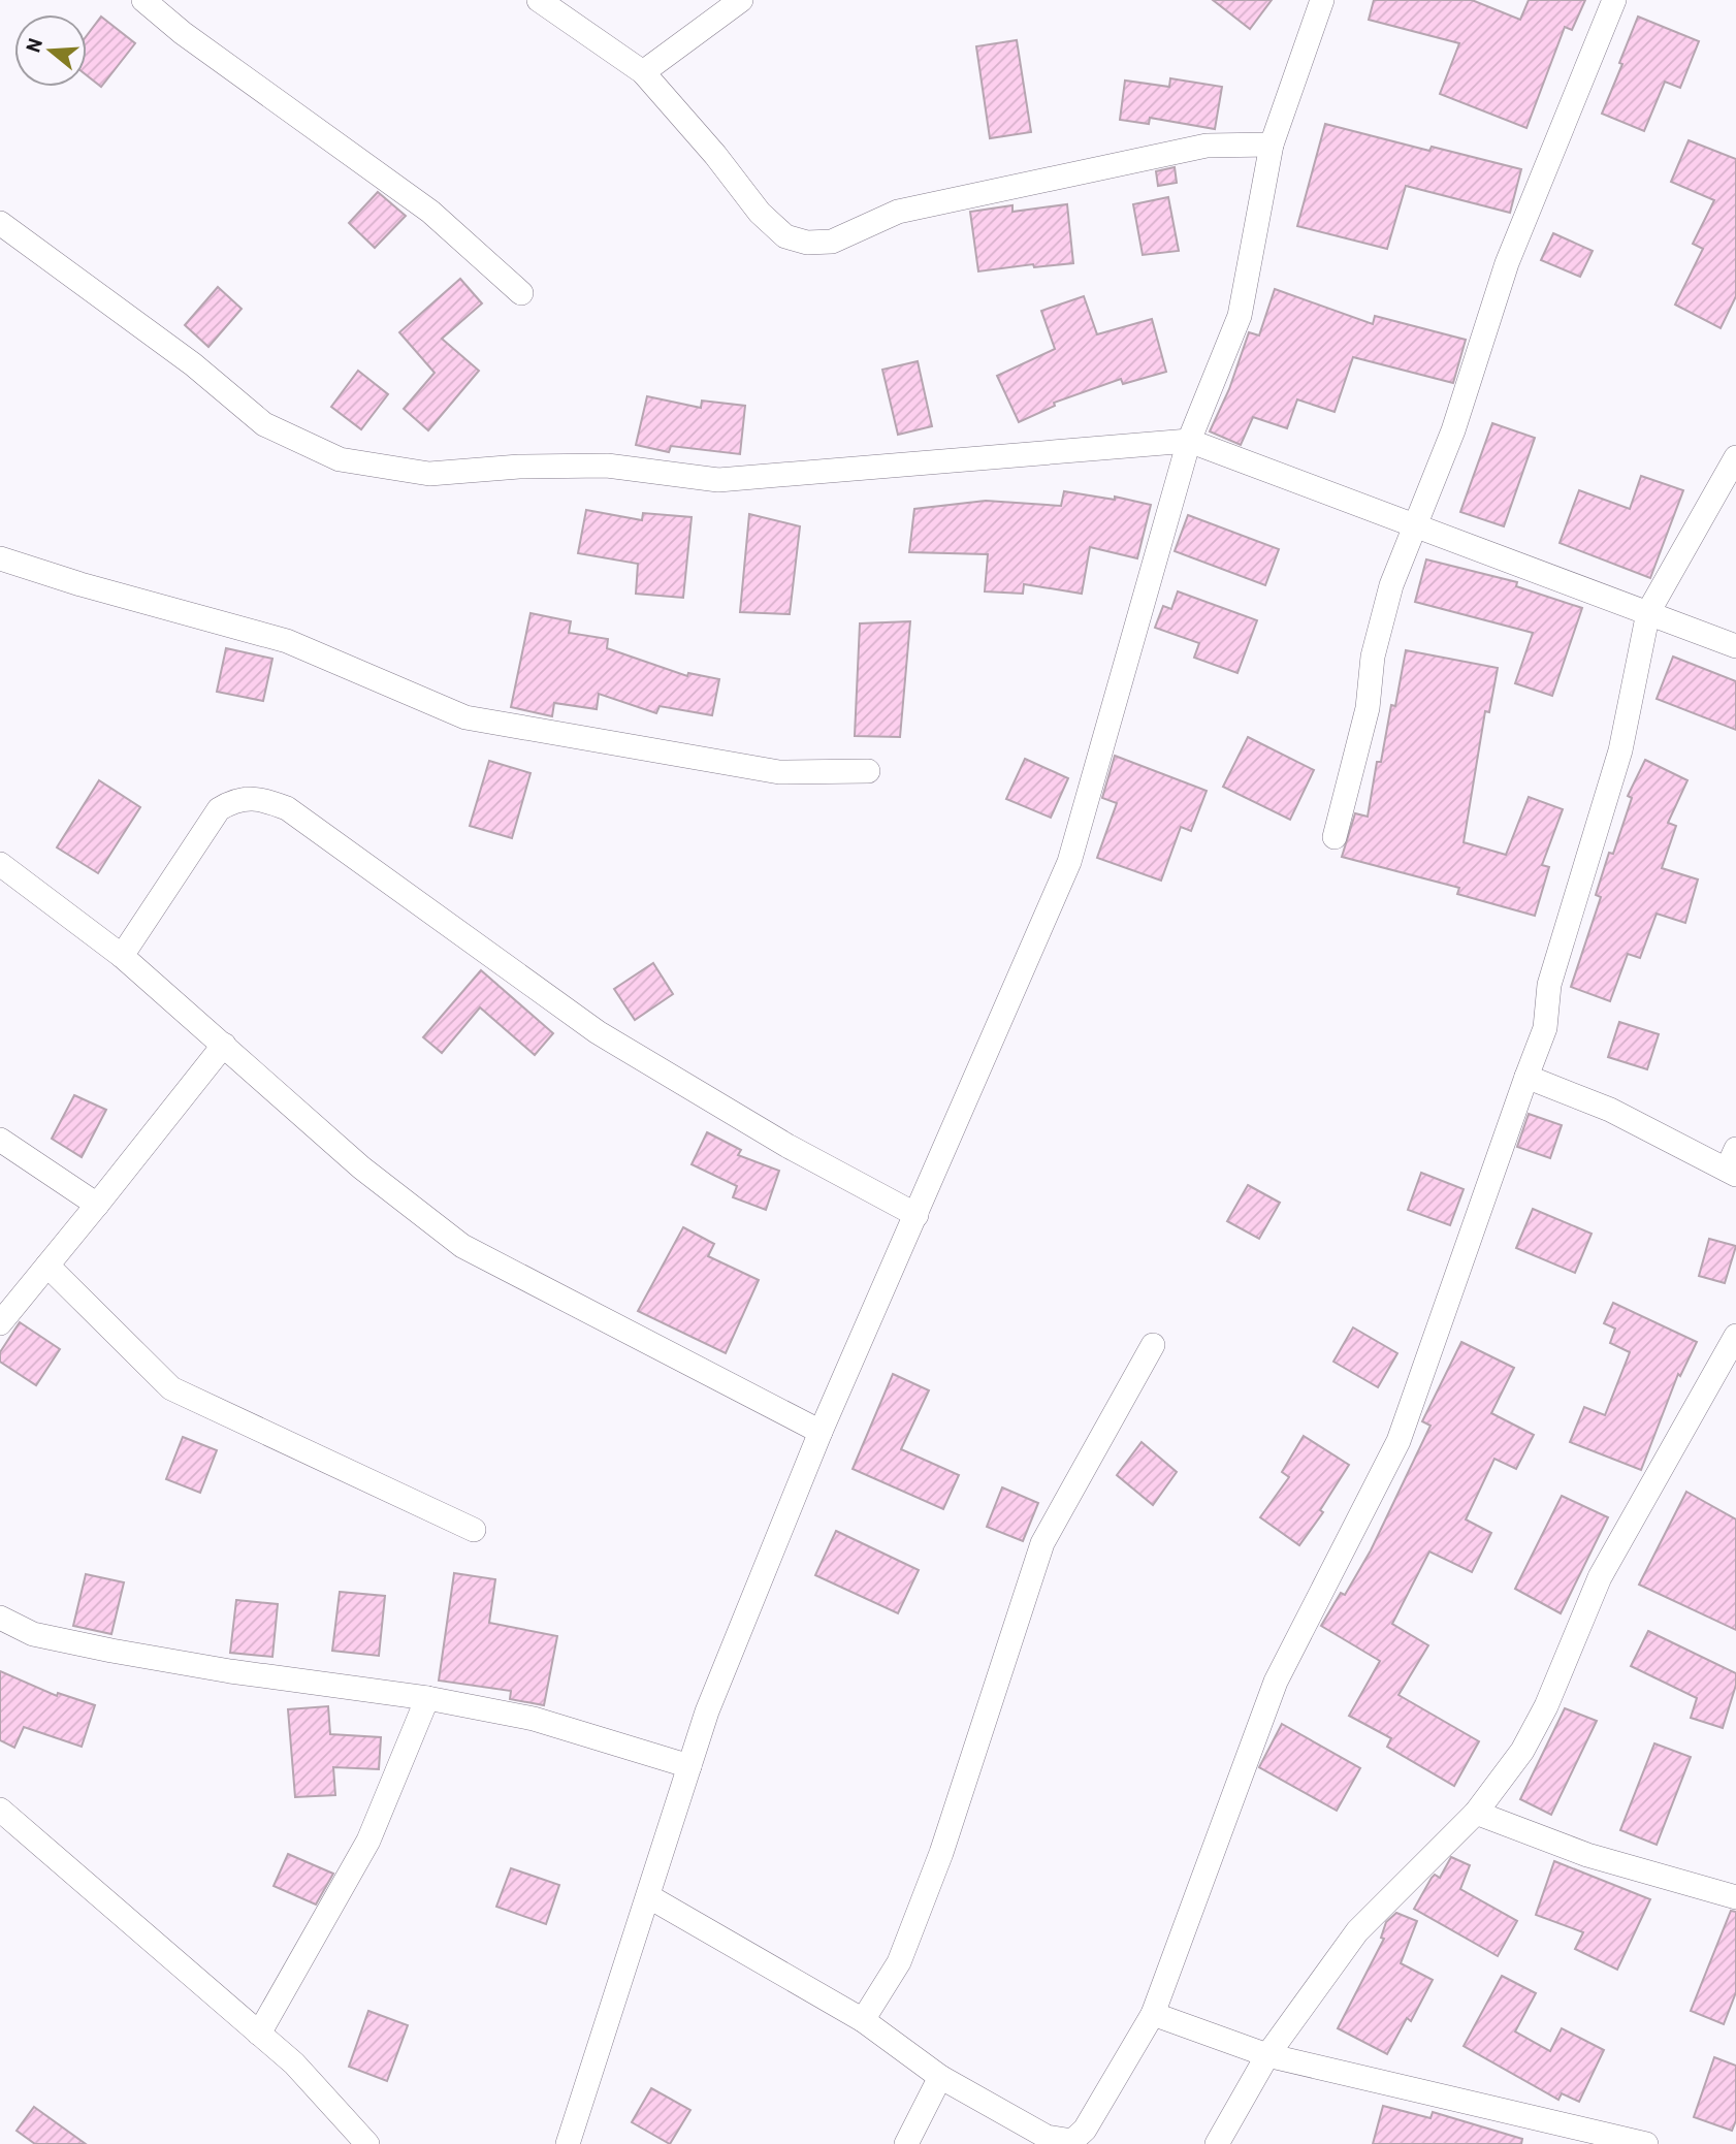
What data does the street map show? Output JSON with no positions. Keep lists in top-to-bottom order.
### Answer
{
  "north": "left"
}
